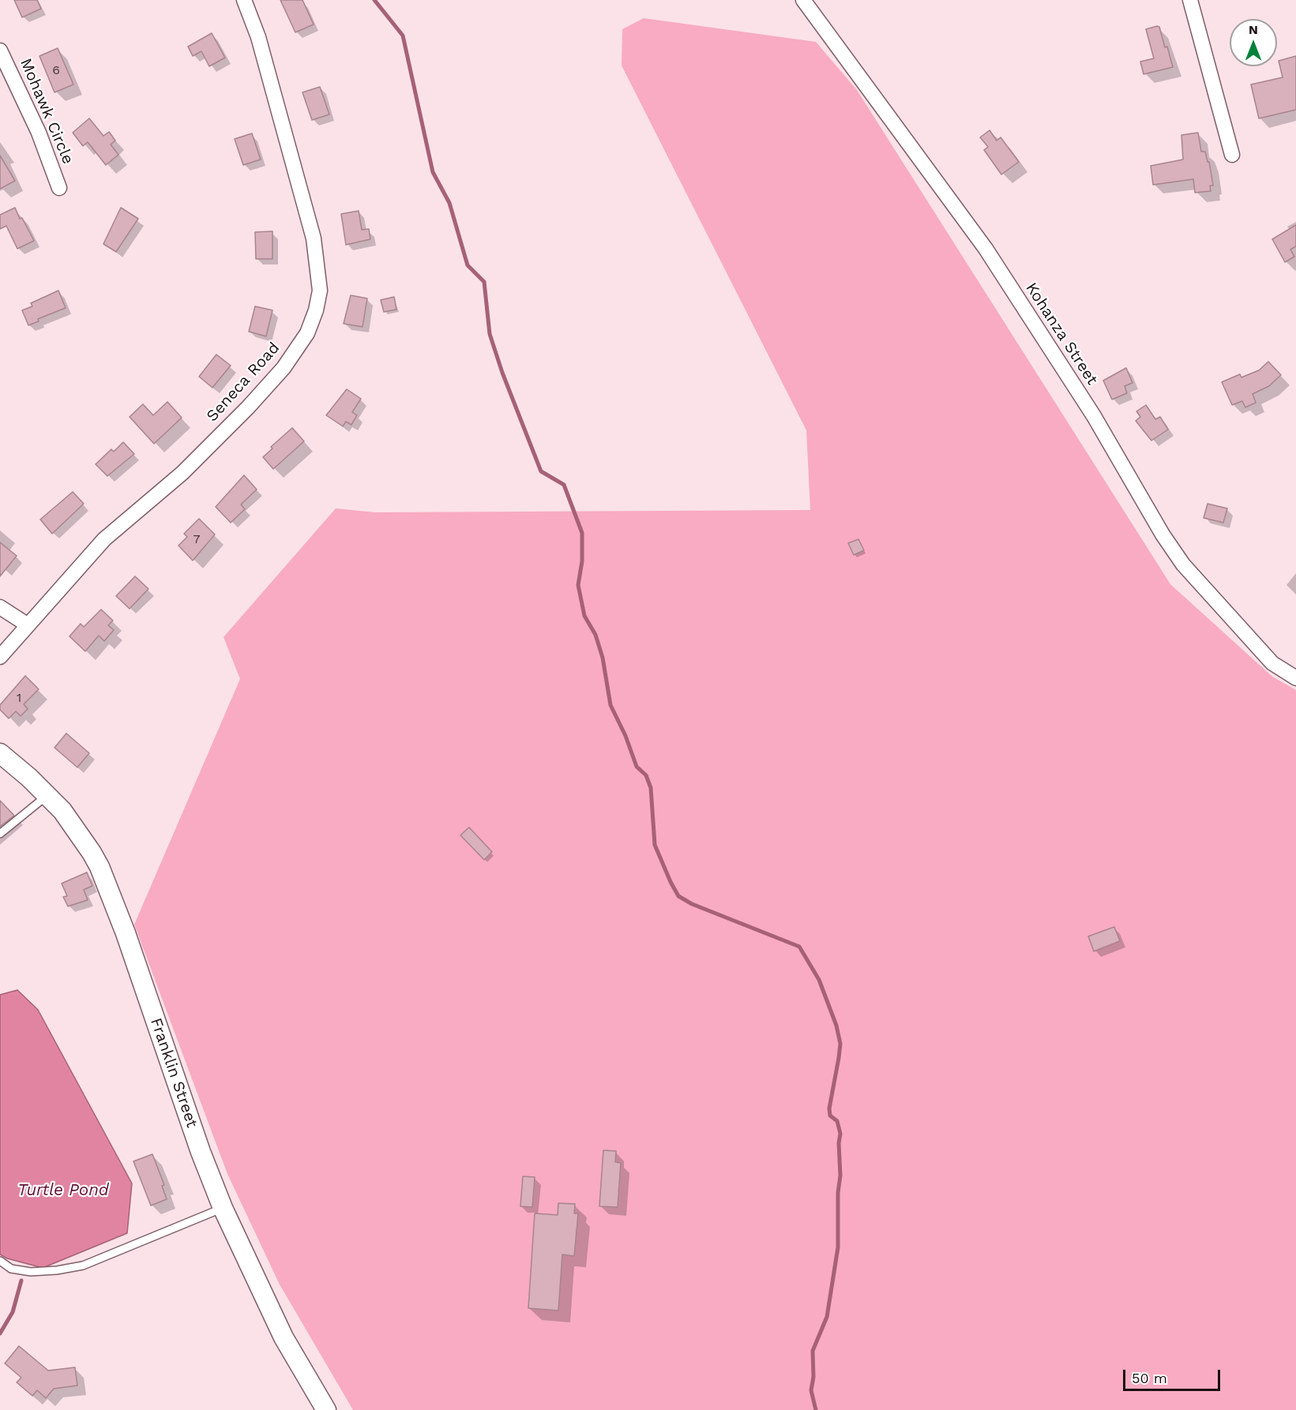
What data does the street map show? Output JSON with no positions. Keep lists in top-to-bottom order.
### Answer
{
  "streets": {
    "main road": ["Franklin Street"],
    "street": ["Mohawk Circle", "Kohanza Street", "Seneca Road"]
  },
  "water": ["Turtle Pond"],
  "house_numbers": ["6", "7", "1"],
  "scale_bar": "50 m",
  "north": "top"
}
